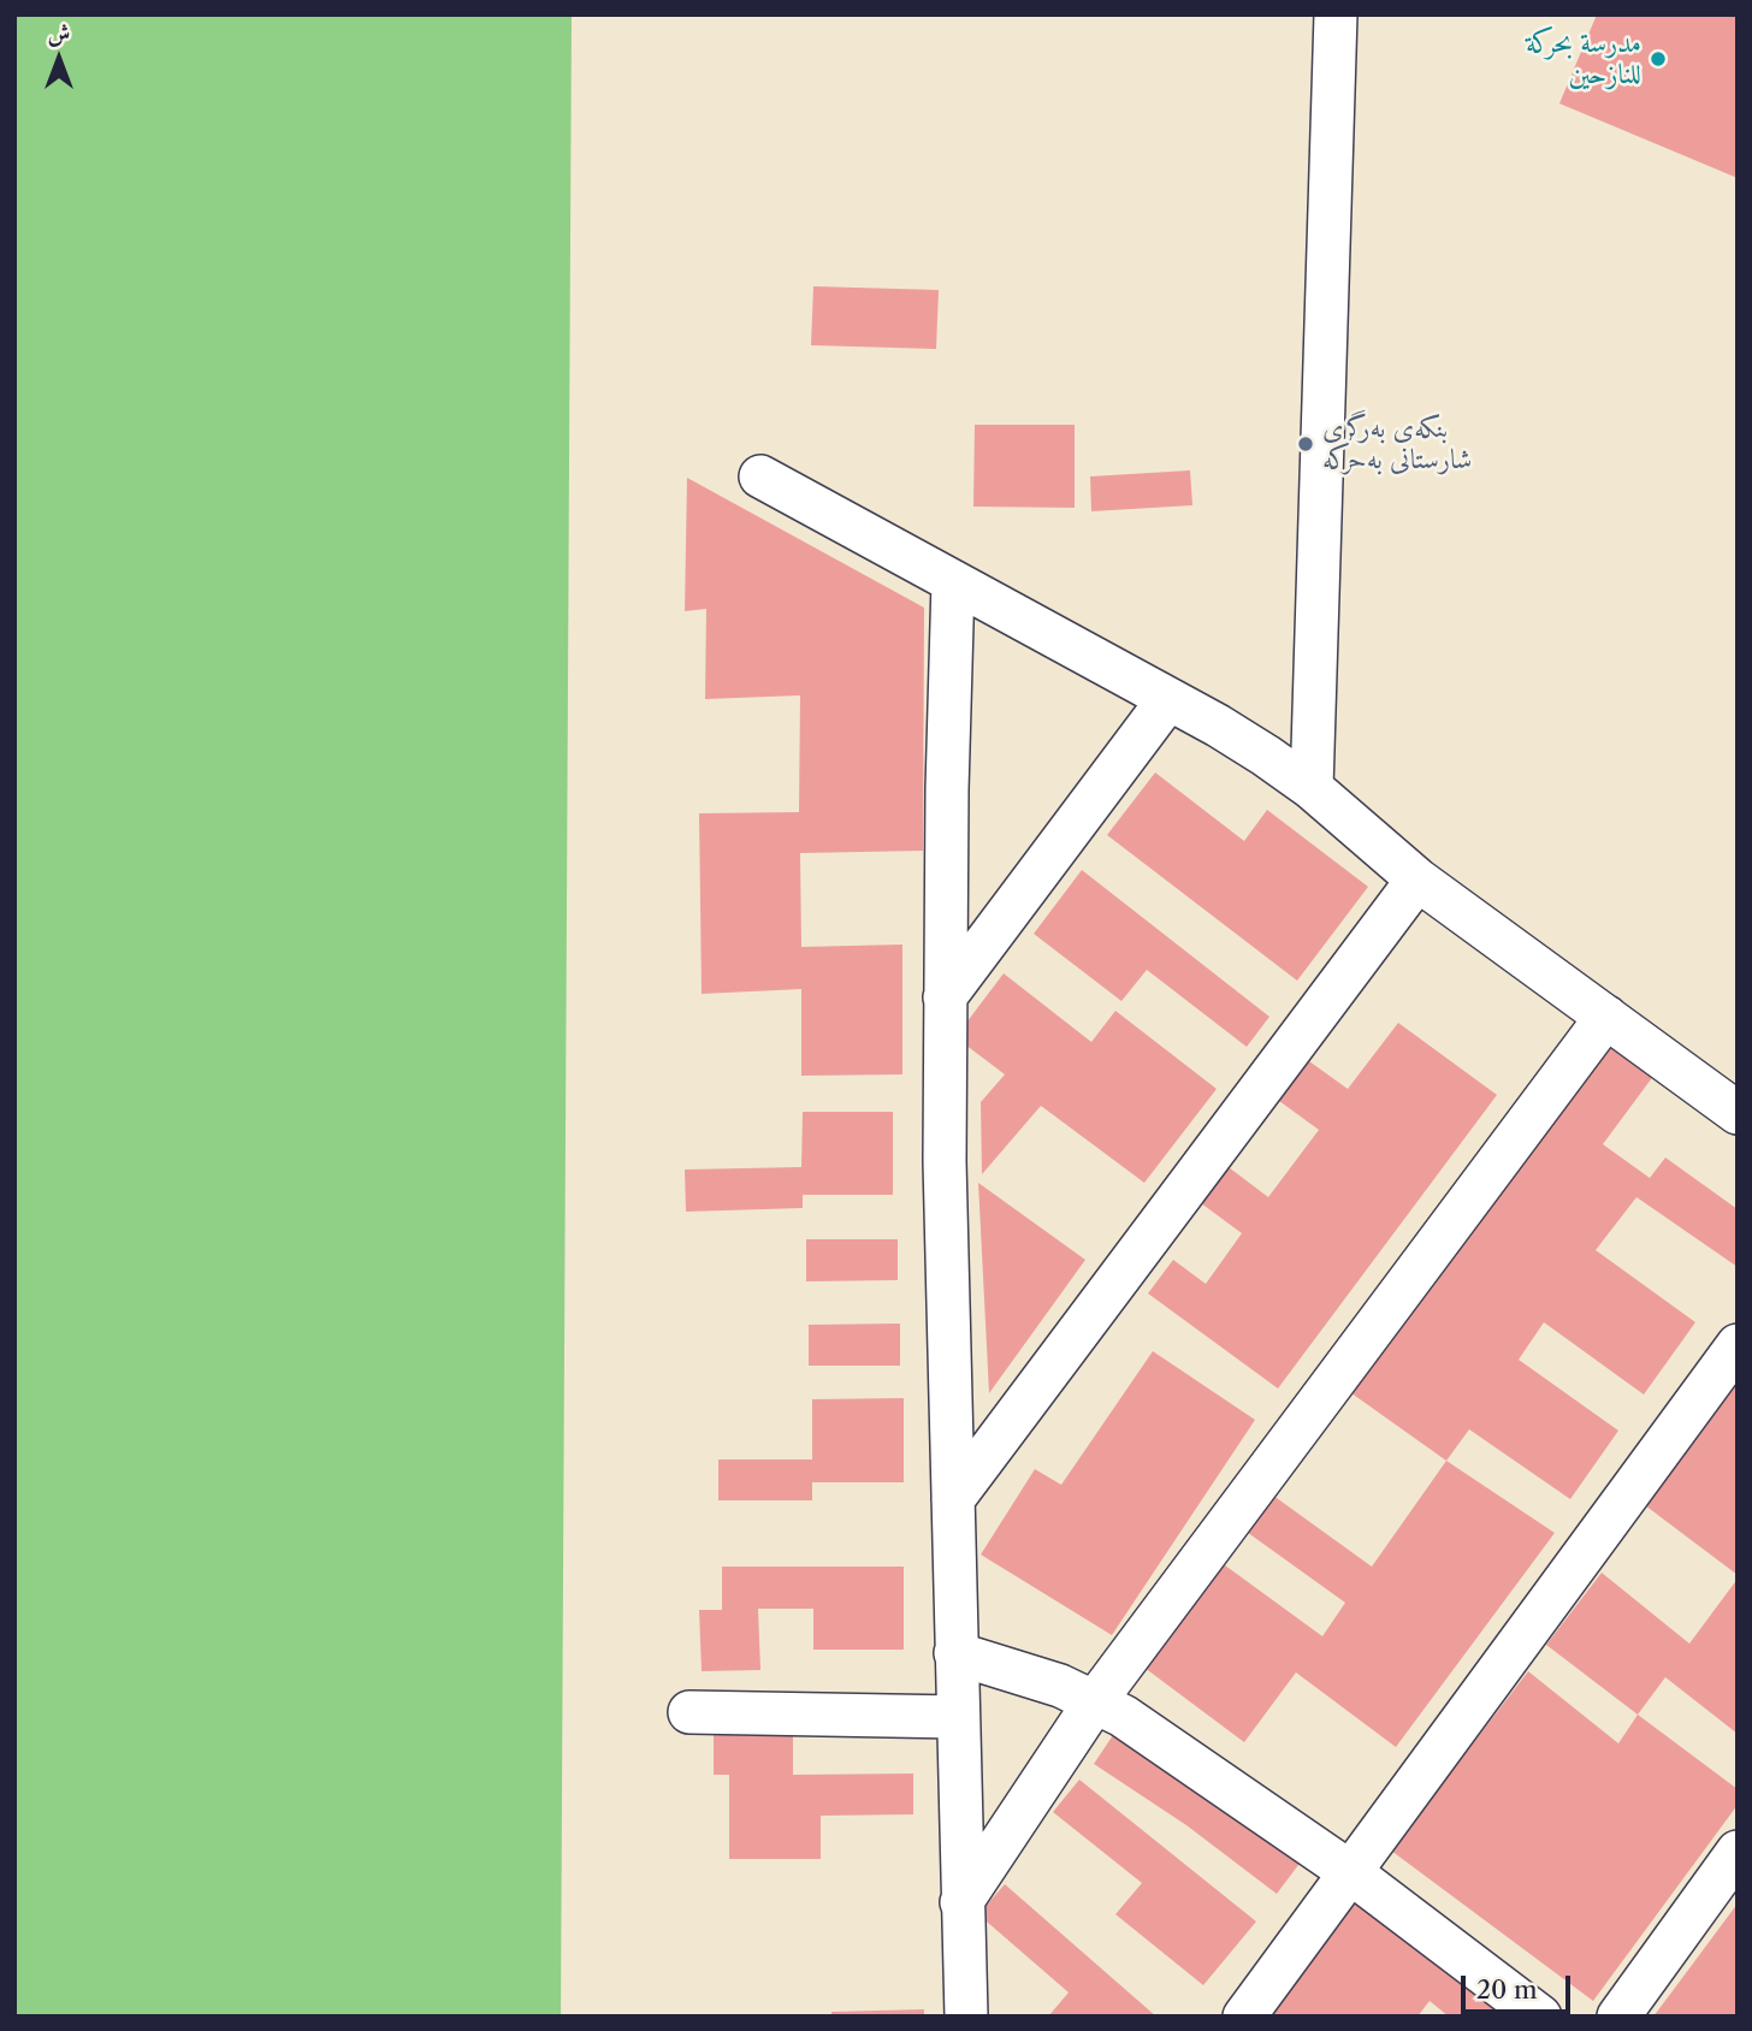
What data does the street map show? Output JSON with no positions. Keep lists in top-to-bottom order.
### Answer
{
  "places": ["مدرسة بحركة للنازحين", "بنکەی بەرگری شارستانی بەحرکە"],
  "scale_bar": "20 m",
  "north": "top"
}
